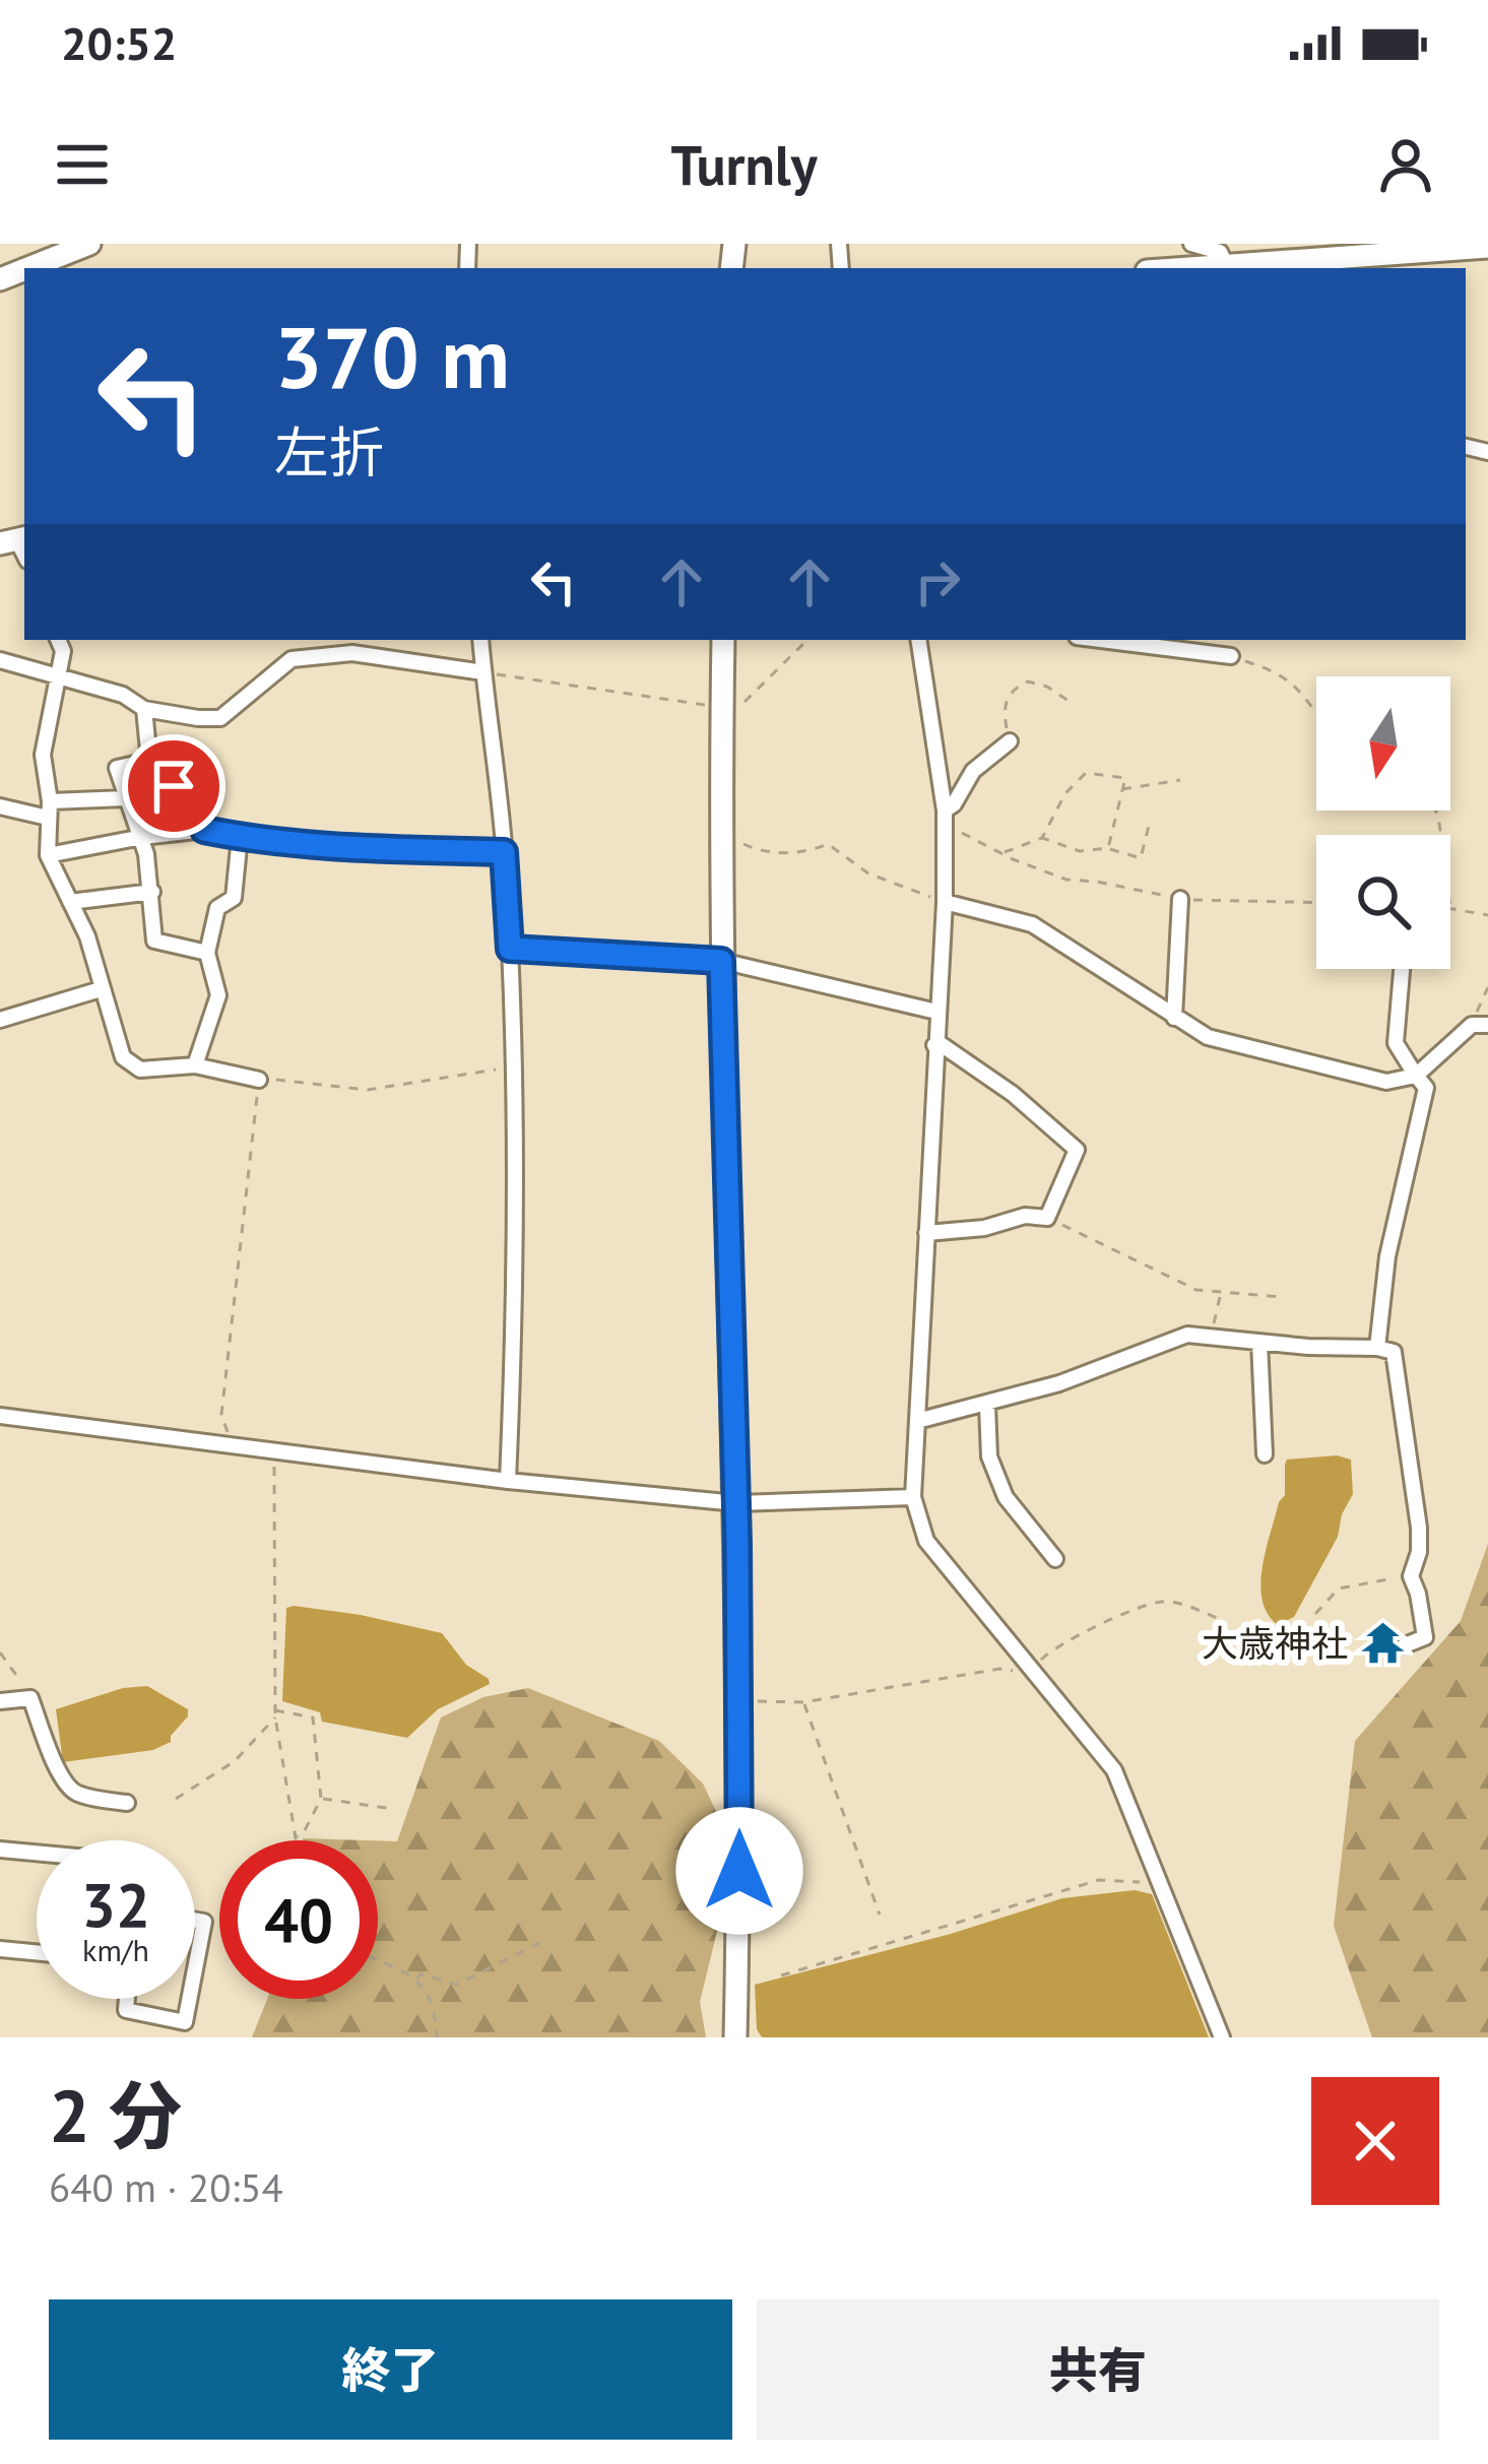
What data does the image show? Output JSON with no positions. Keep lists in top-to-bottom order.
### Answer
{
  "places": {
    "temple": ["大歳神社"]
  },
  "north": "bottom",
  "page": {
    "status": "20:52",
    "header": "Turnly",
    "turn": ["370 m", "左折"],
    "speed": "32 km/h",
    "limit": "40",
    "heading": ["2 分", "640 m · 20:54"],
    "buttons": ["終了", "共有"]
  }
}
